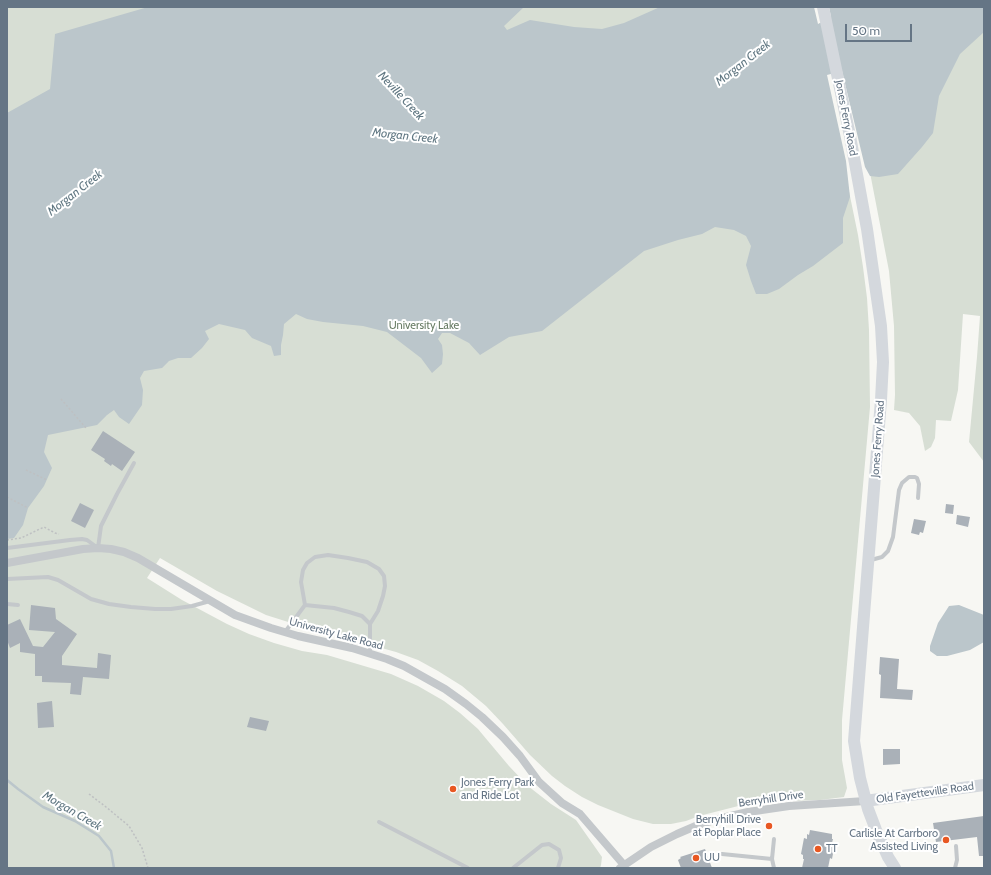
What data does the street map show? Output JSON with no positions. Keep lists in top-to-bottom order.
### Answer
{
  "streets": {
    "street": [
      "Jones Ferry Road",
      "University Lake Road",
      "Old Fayetteville Road",
      "Berryhill Drive"
    ]
  },
  "crossings": [
    ["Jones Ferry Road", "Old Fayetteville Road"],
    ["Jones Ferry Road", "Berryhill Drive"],
    ["University Lake Road", "Berryhill Drive"],
    ["Old Fayetteville Road", "Berryhill Drive"]
  ],
  "water": ["Morgan Creek", "Neville Creek"],
  "parks": ["University Lake"],
  "places": [
    "Jones Ferry Park and Ride Lot",
    "Berryhill Drive at Poplar Place",
    "Carlisle At Carrboro Assisted Living",
    "TT",
    "UU"
  ],
  "scale_bar": "50 m"
}
